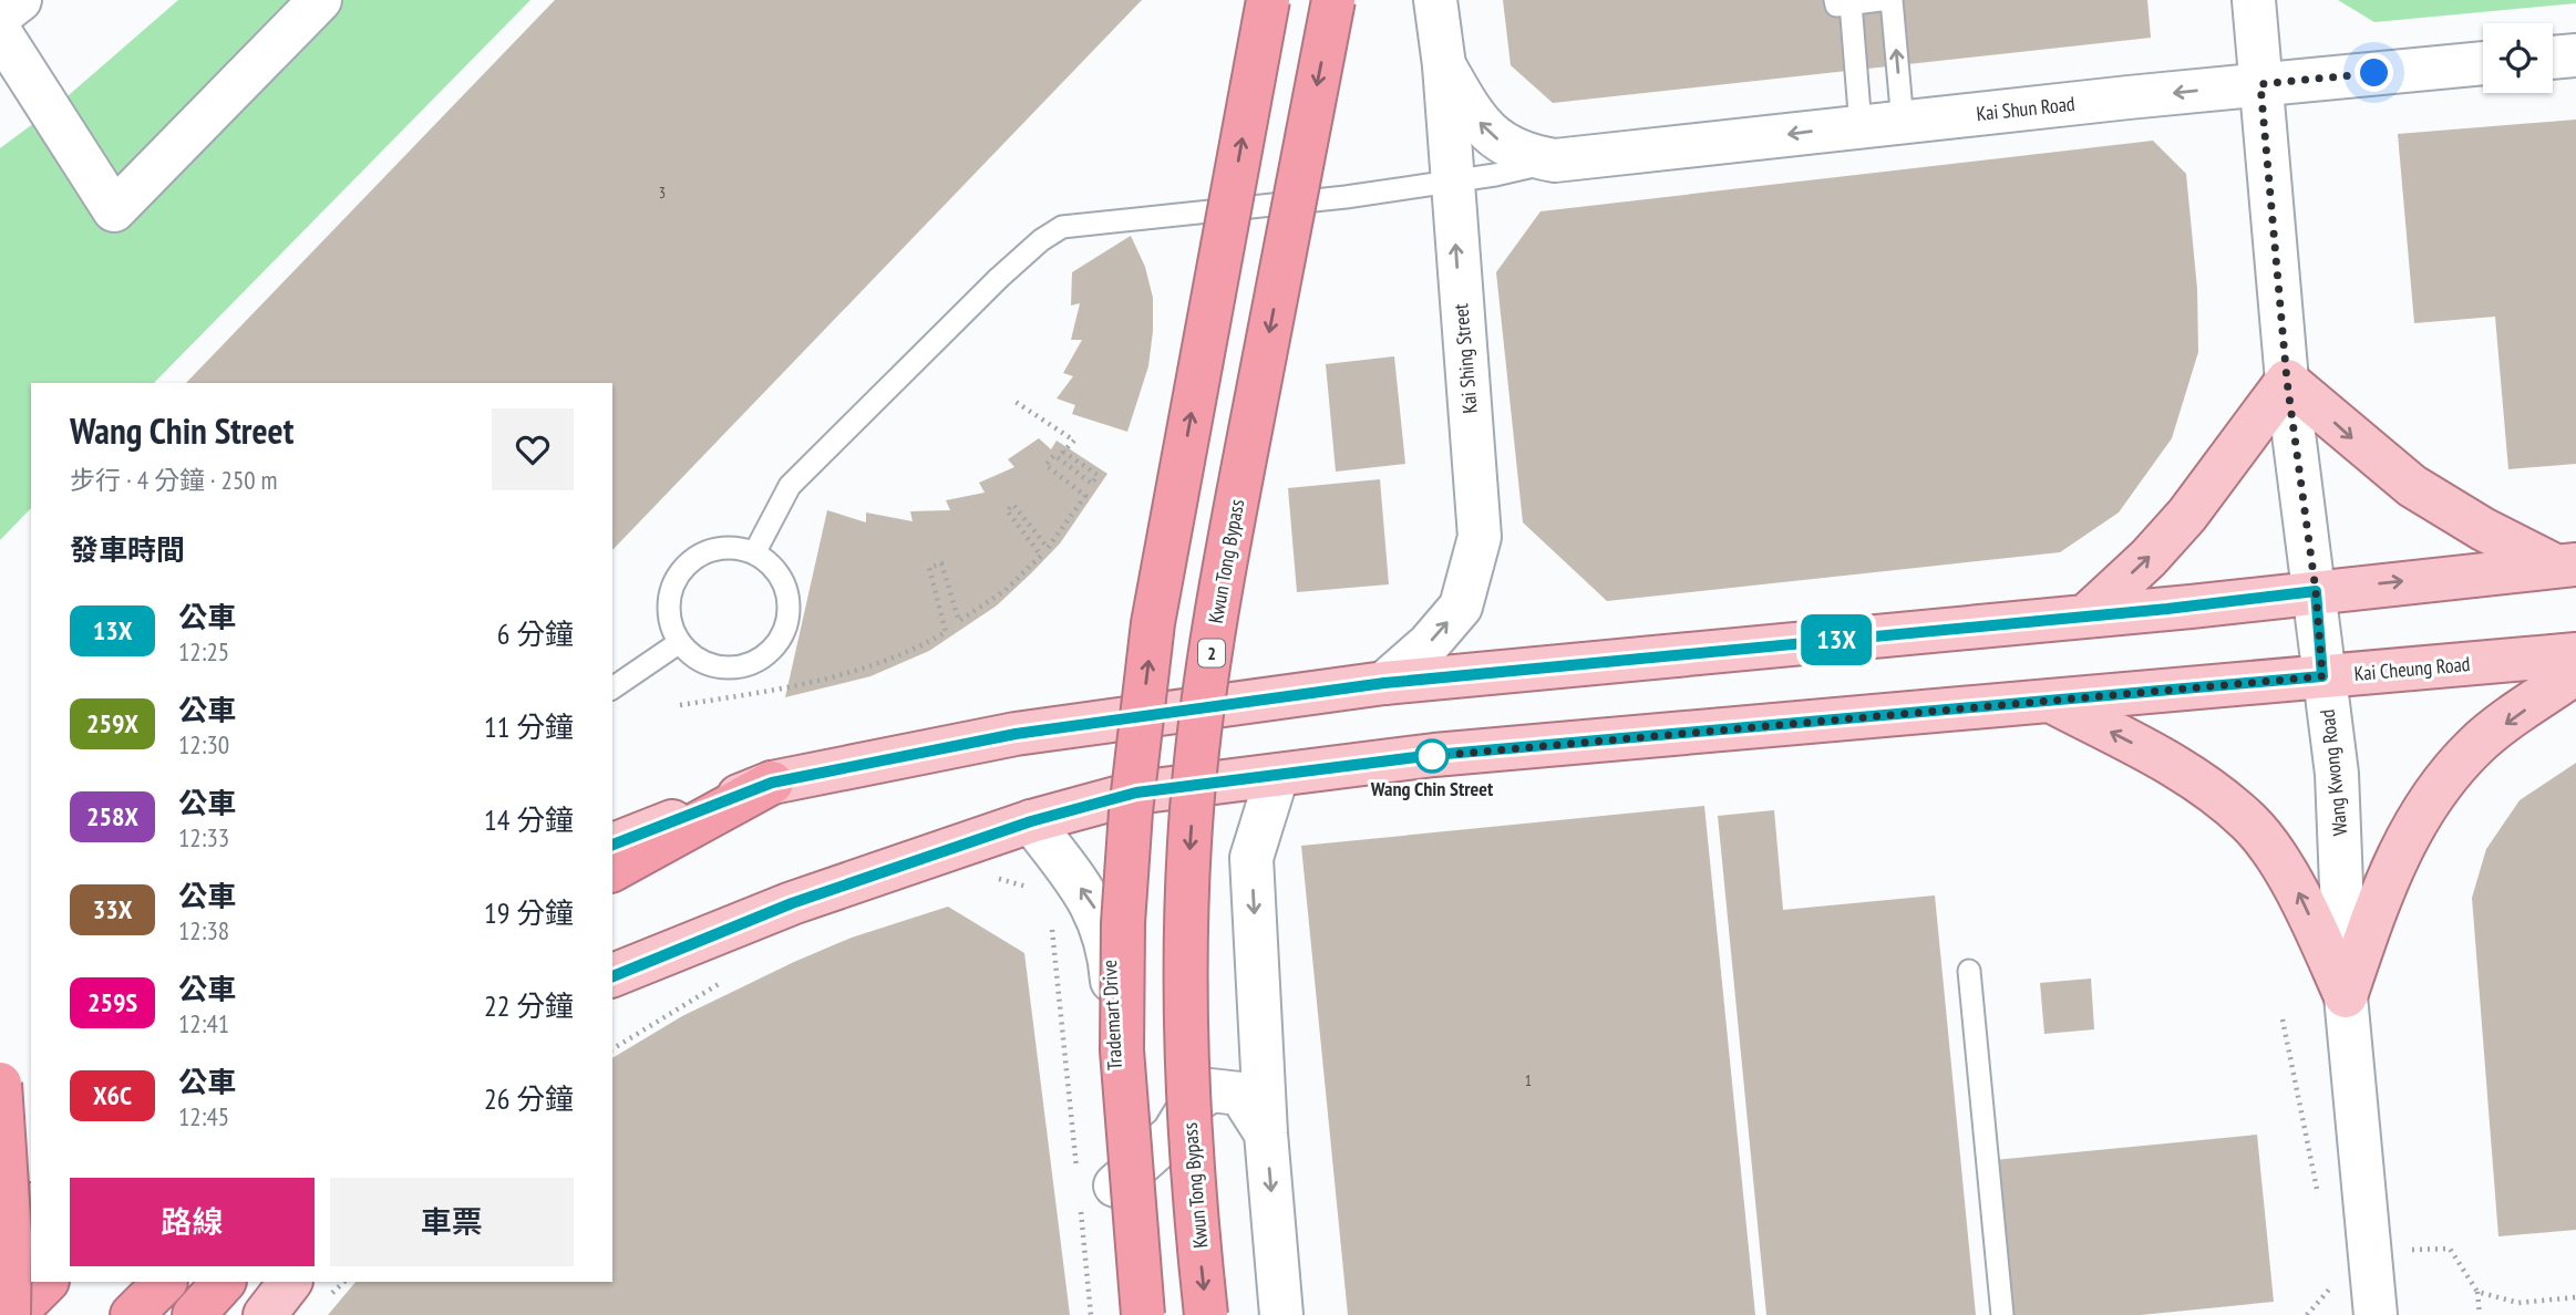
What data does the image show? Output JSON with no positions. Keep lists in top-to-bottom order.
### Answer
{
  "streets": {
    "highway": ["Kwun Tong Bypass", "2"],
    "main road": ["Kai Cheung Road"],
    "street": [
      "Kai Shun Road",
      "Kai Shing Street",
      "Wang Kwong Road",
      "Trademart Drive"
    ]
  },
  "crossings": [
    ["Kai Shun Road", "Kai Shing Street"],
    ["Kai Shun Road", "Wang Kwong Road"],
    ["Kai Cheung Road", "Wang Kwong Road"],
    ["Kai Cheung Road", "Trademart Drive"]
  ],
  "one_way": ["Kai Shun Road", "Kai Shing Street"],
  "places": ["Wang Chin Street"],
  "lines": ["bus line 13X"],
  "house_numbers": ["3", "1"],
  "page": {
    "on_map": "13X",
    "heading": [
      ["Wang Chin Street", "步行 · 4 分鐘 · 250 m"],
      "發車時間"
    ],
    "list": [
      {
        "mark": "13X",
        "name": "公車",
        "note": "12:25",
        "value": "6 分鐘"
      },
      {
        "mark": "259X",
        "name": "公車",
        "note": "12:30",
        "value": "11 分鐘"
      },
      {
        "mark": "258X",
        "name": "公車",
        "note": "12:33",
        "value": "14 分鐘"
      },
      {
        "mark": "33X",
        "name": "公車",
        "note": "12:38",
        "value": "19 分鐘"
      },
      {
        "mark": "259S",
        "name": "公車",
        "note": "12:41",
        "value": "22 分鐘"
      },
      {
        "mark": "X6C",
        "name": "公車",
        "note": "12:45",
        "value": "26 分鐘"
      }
    ],
    "buttons": ["路線", "車票"]
  }
}
